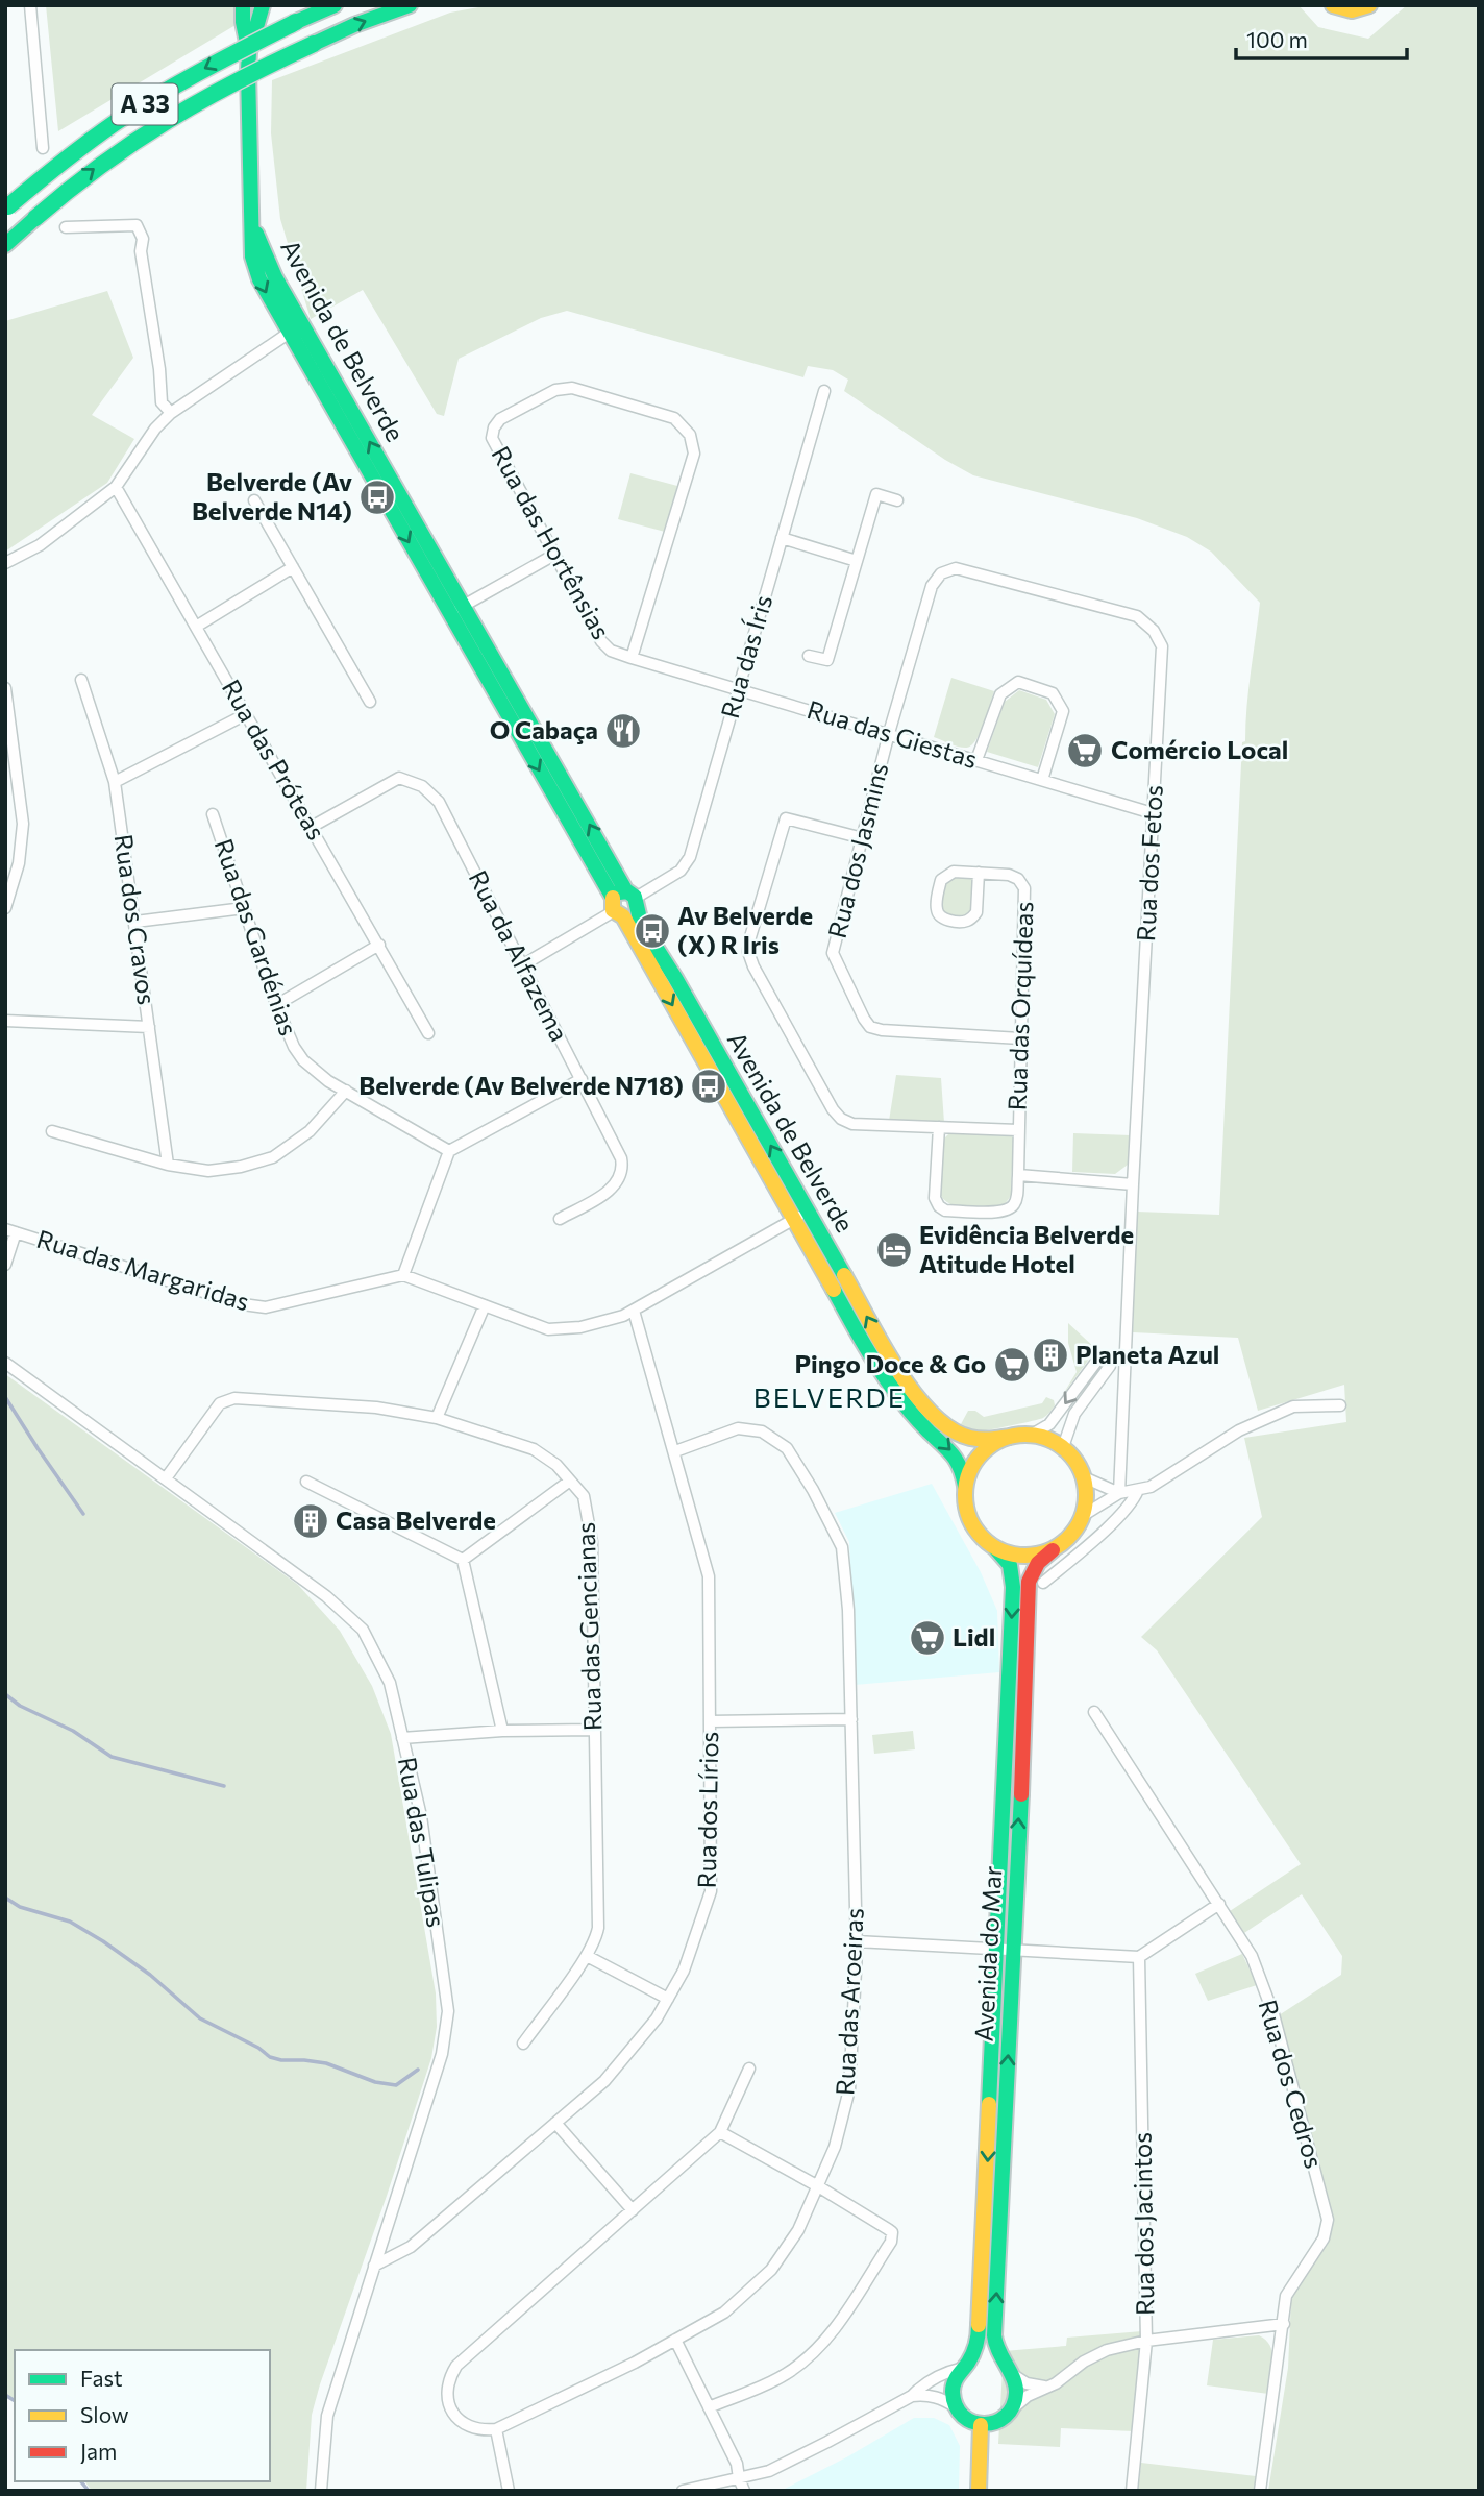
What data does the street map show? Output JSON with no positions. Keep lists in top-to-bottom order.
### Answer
{
  "streets": {
    "main road": ["A 33", "Avenida de Belverde", "Avenida do Mar"],
    "street": [
      "Rua das Hortênsias",
      "Rua das Íris",
      "Rua das Giestas",
      "Rua das Próteas",
      "Rua dos Jasmins",
      "Rua dos Fetos",
      "Rua dos Cravos",
      "Rua das Gardénias",
      "Rua da Alfazema",
      "Rua das Orquídeas",
      "Rua das Margaridas",
      "Rua das Gencianas",
      "Rua dos Lírios",
      "Rua das Tulipas",
      "Rua das Aroeiras",
      "Rua dos Cedros",
      "Rua dos Jacintos"
    ]
  },
  "crossings": [
    ["Avenida de Belverde", "Rua das Íris"],
    ["Avenida de Belverde", "Avenida do Mar"],
    ["Rua das Hortênsias", "Rua das Giestas"],
    ["Rua das Íris", "Rua das Giestas"],
    ["Rua das Íris", "Rua da Alfazema"],
    ["Rua das Giestas", "Rua dos Jasmins"],
    ["Rua das Giestas", "Rua dos Fetos"],
    ["Rua das Próteas", "Rua da Alfazema"],
    ["Rua dos Jasmins", "Rua dos Fetos"],
    ["Rua dos Jasmins", "Rua das Orquídeas"],
    ["Rua das Gencianas", "Rua das Tulipas"],
    ["Rua dos Lírios", "Rua das Tulipas"],
    ["Rua dos Lírios", "Rua das Aroeiras"]
  ],
  "districts": ["BELVERDE"],
  "places": {
    "bus stop": ["Belverde (Av Belverde N14)", "Av Belverde (X) R Iris", "Belverde (Av Belverde N718)"],
    "restaurant": ["O Cabaça"],
    "supermarket": ["Comércio Local", "Pingo Doce & Go", "Lidl"],
    "hotel": ["Evidência Belverde Atitude Hotel"],
    "building": ["Planeta Azul", "Casa Belverde"]
  },
  "legend": ["Fast", "Slow", "Jam"],
  "scale_bar": "100 m"
}
